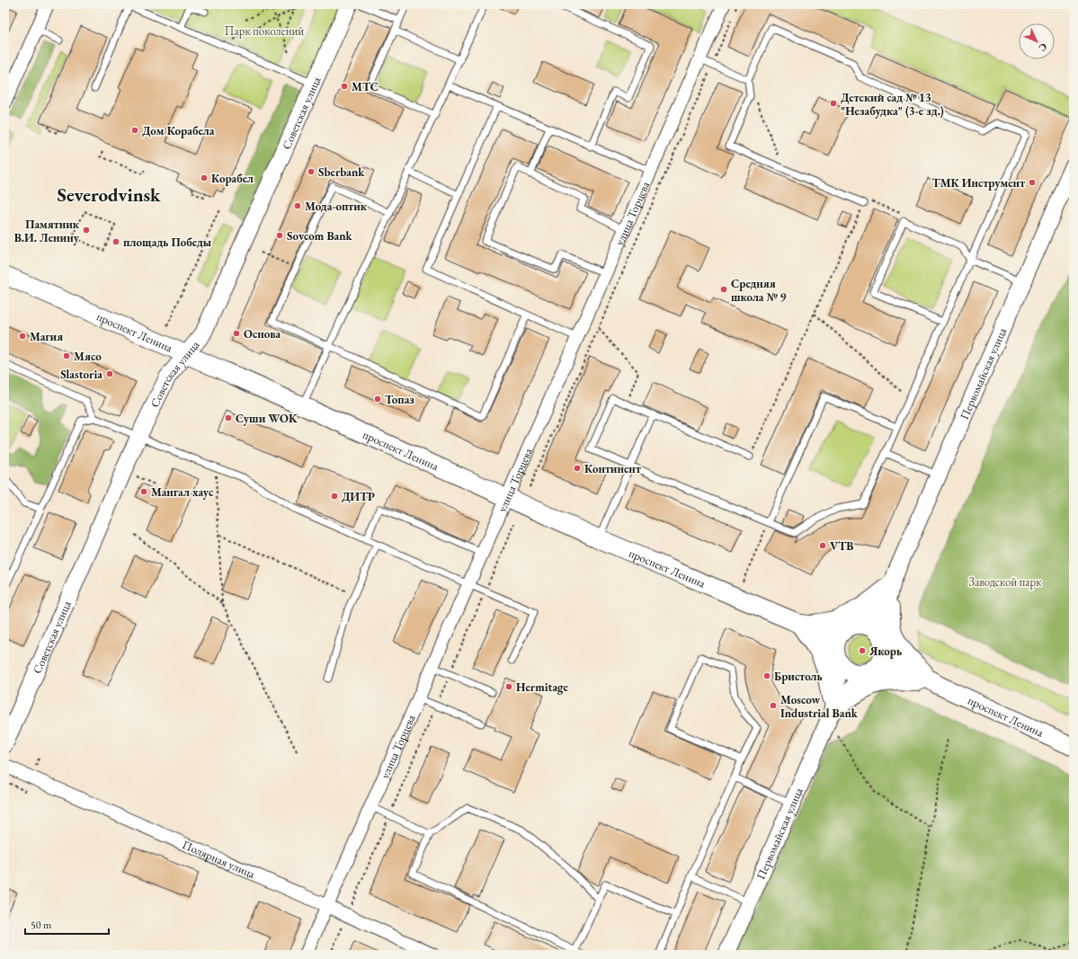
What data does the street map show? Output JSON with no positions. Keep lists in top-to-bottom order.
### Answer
{
  "streets": {
    "main road": ["проспект Ленина"],
    "street": [
      "Советская улица",
      "улица Торцева",
      "Первомайская улица",
      "Полярная улица"
    ]
  },
  "crossings": [
    ["Советская улица", "проспект Ленина"],
    ["улица Торцева", "проспект Ленина"],
    ["улица Торцева", "Полярная улица"]
  ],
  "districts": ["Severodvinsk"],
  "parks": ["Парк поколений", "Заводской парк"],
  "places": [
    "МТС",
    "Детский сад № 13 \"Незабудка\" (3-е зд.)",
    "Дом Корабела",
    "Sberbank",
    "Корабел",
    "ТМК Инструмент",
    "Мода-оптик",
    "Памятник В.И. Ленину",
    "Sovcom Bank",
    "площадь Победы",
    "Средняя школа № 9",
    "Основа",
    "Магия",
    "Мясо",
    "Slastoria",
    "Топаз",
    "Суши WOK",
    "Континент",
    "Мангал хаус",
    "ДИТР",
    "VTB",
    "Якорь",
    "Бристоль",
    "Hermitage",
    "Moscow Industrial Bank"
  ],
  "scale_bar": "50 m",
  "north": "bottom right"
}
